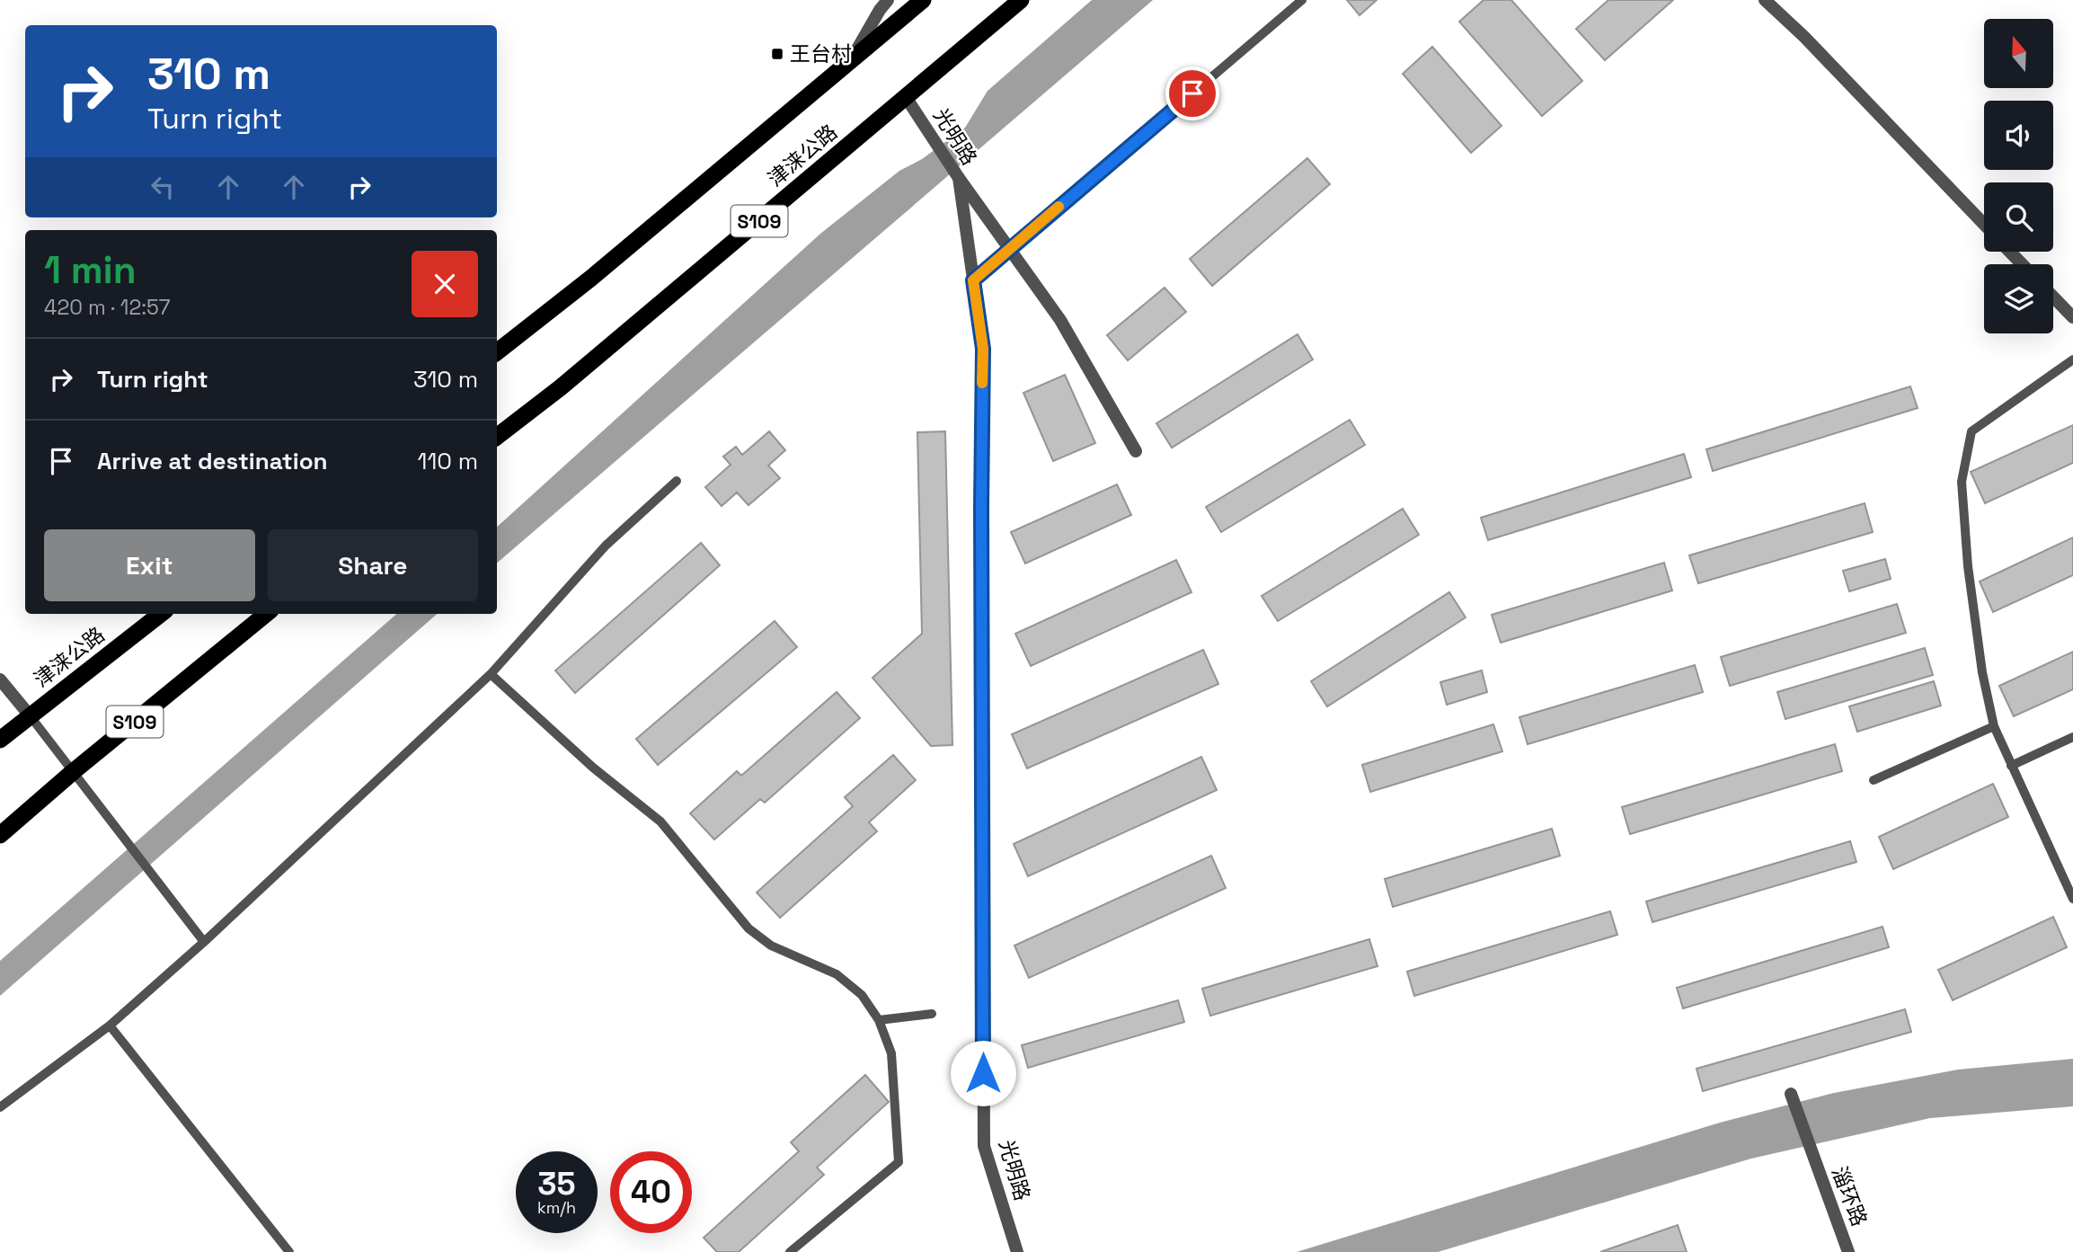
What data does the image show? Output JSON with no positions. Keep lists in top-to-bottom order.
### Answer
{
  "streets": {
    "highway": ["津涞公路", "S109"],
    "street": ["光明路", "淄环路"]
  },
  "crossings": [
    ["光明路", "津涞公路"]
  ],
  "places": {
    "transit": ["王台村"]
  },
  "north": "top",
  "page": {
    "turn": ["310 m", "Turn right"],
    "heading": ["1 min", "420 m · 12:57"],
    "list": [
      {
        "name": "Turn right",
        "value": "310 m"
      },
      {
        "name": "Arrive at destination",
        "value": "110 m"
      }
    ],
    "buttons": ["Exit", "Share"],
    "speed": "35 km/h",
    "limit": "40"
  }
}
